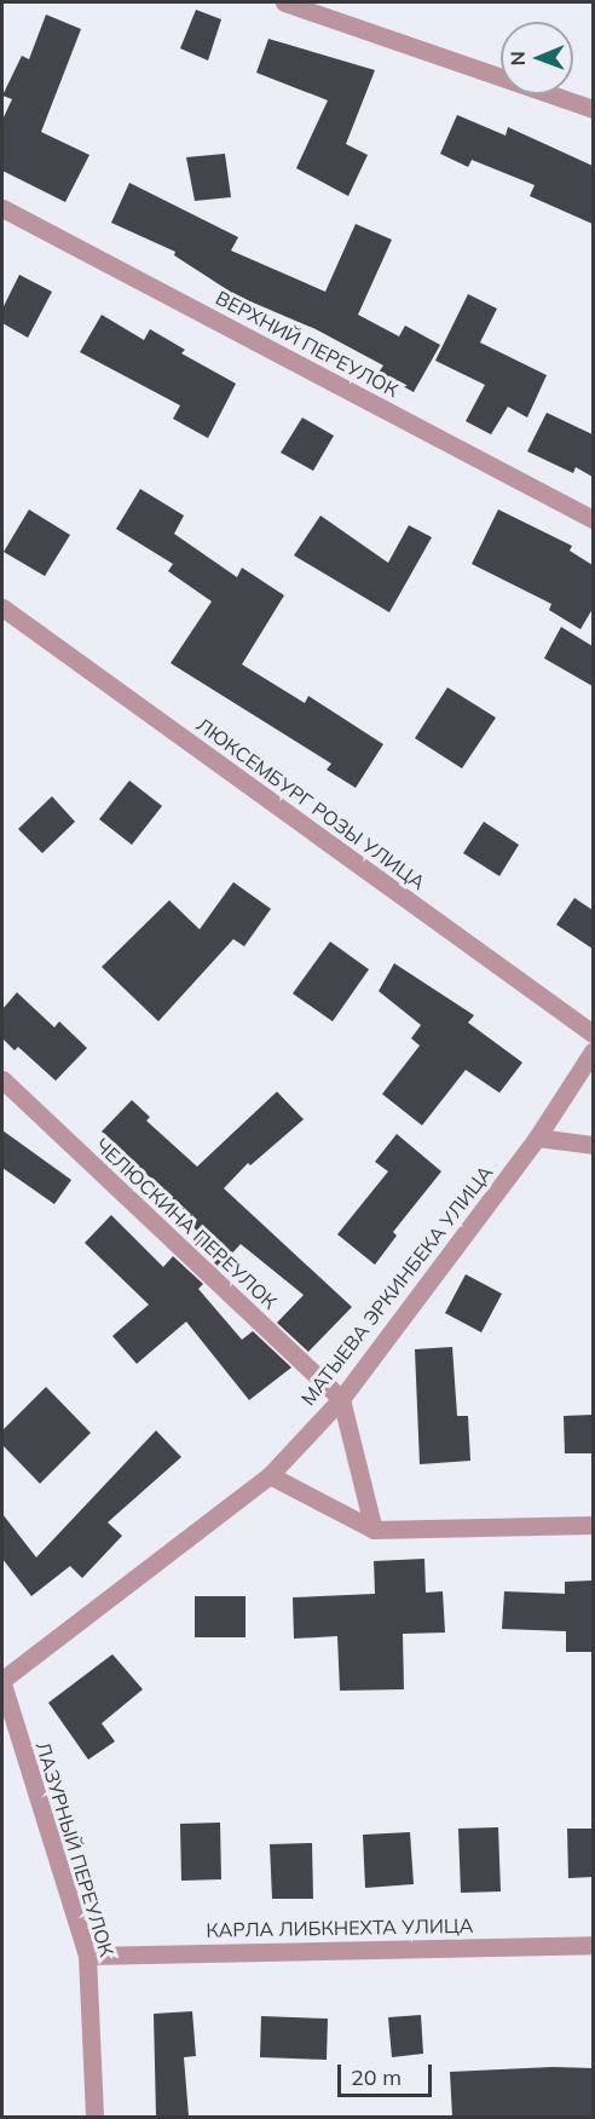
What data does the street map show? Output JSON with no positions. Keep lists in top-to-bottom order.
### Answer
{
  "streets": {
    "street": [
      "ВЕРХНИЙ ПЕРЕУЛОК",
      "ЛЮКСЕМБУРГ РОЗЫ УЛИЦА",
      "ЧЕЛЮСКИНА ПЕРЕУЛОК",
      "МАТЫЕВА ЭРКИНБЕКА УЛИЦА",
      "ЛАЗУРНЫЙ ПЕРЕУЛОК",
      "КАРЛА ЛИБКНЕХТА УЛИЦА"
    ]
  },
  "crossings": [
    ["ЧЕЛЮСКИНА ПЕРЕУЛОК", "МАТЫЕВА ЭРКИНБЕКА УЛИЦА"],
    ["МАТЫЕВА ЭРКИНБЕКА УЛИЦА", "ЛАЗУРНЫЙ ПЕРЕУЛОК"],
    ["ЛАЗУРНЫЙ ПЕРЕУЛОК", "КАРЛА ЛИБКНЕХТА УЛИЦА"]
  ],
  "scale_bar": "20 m",
  "north": "left"
}
